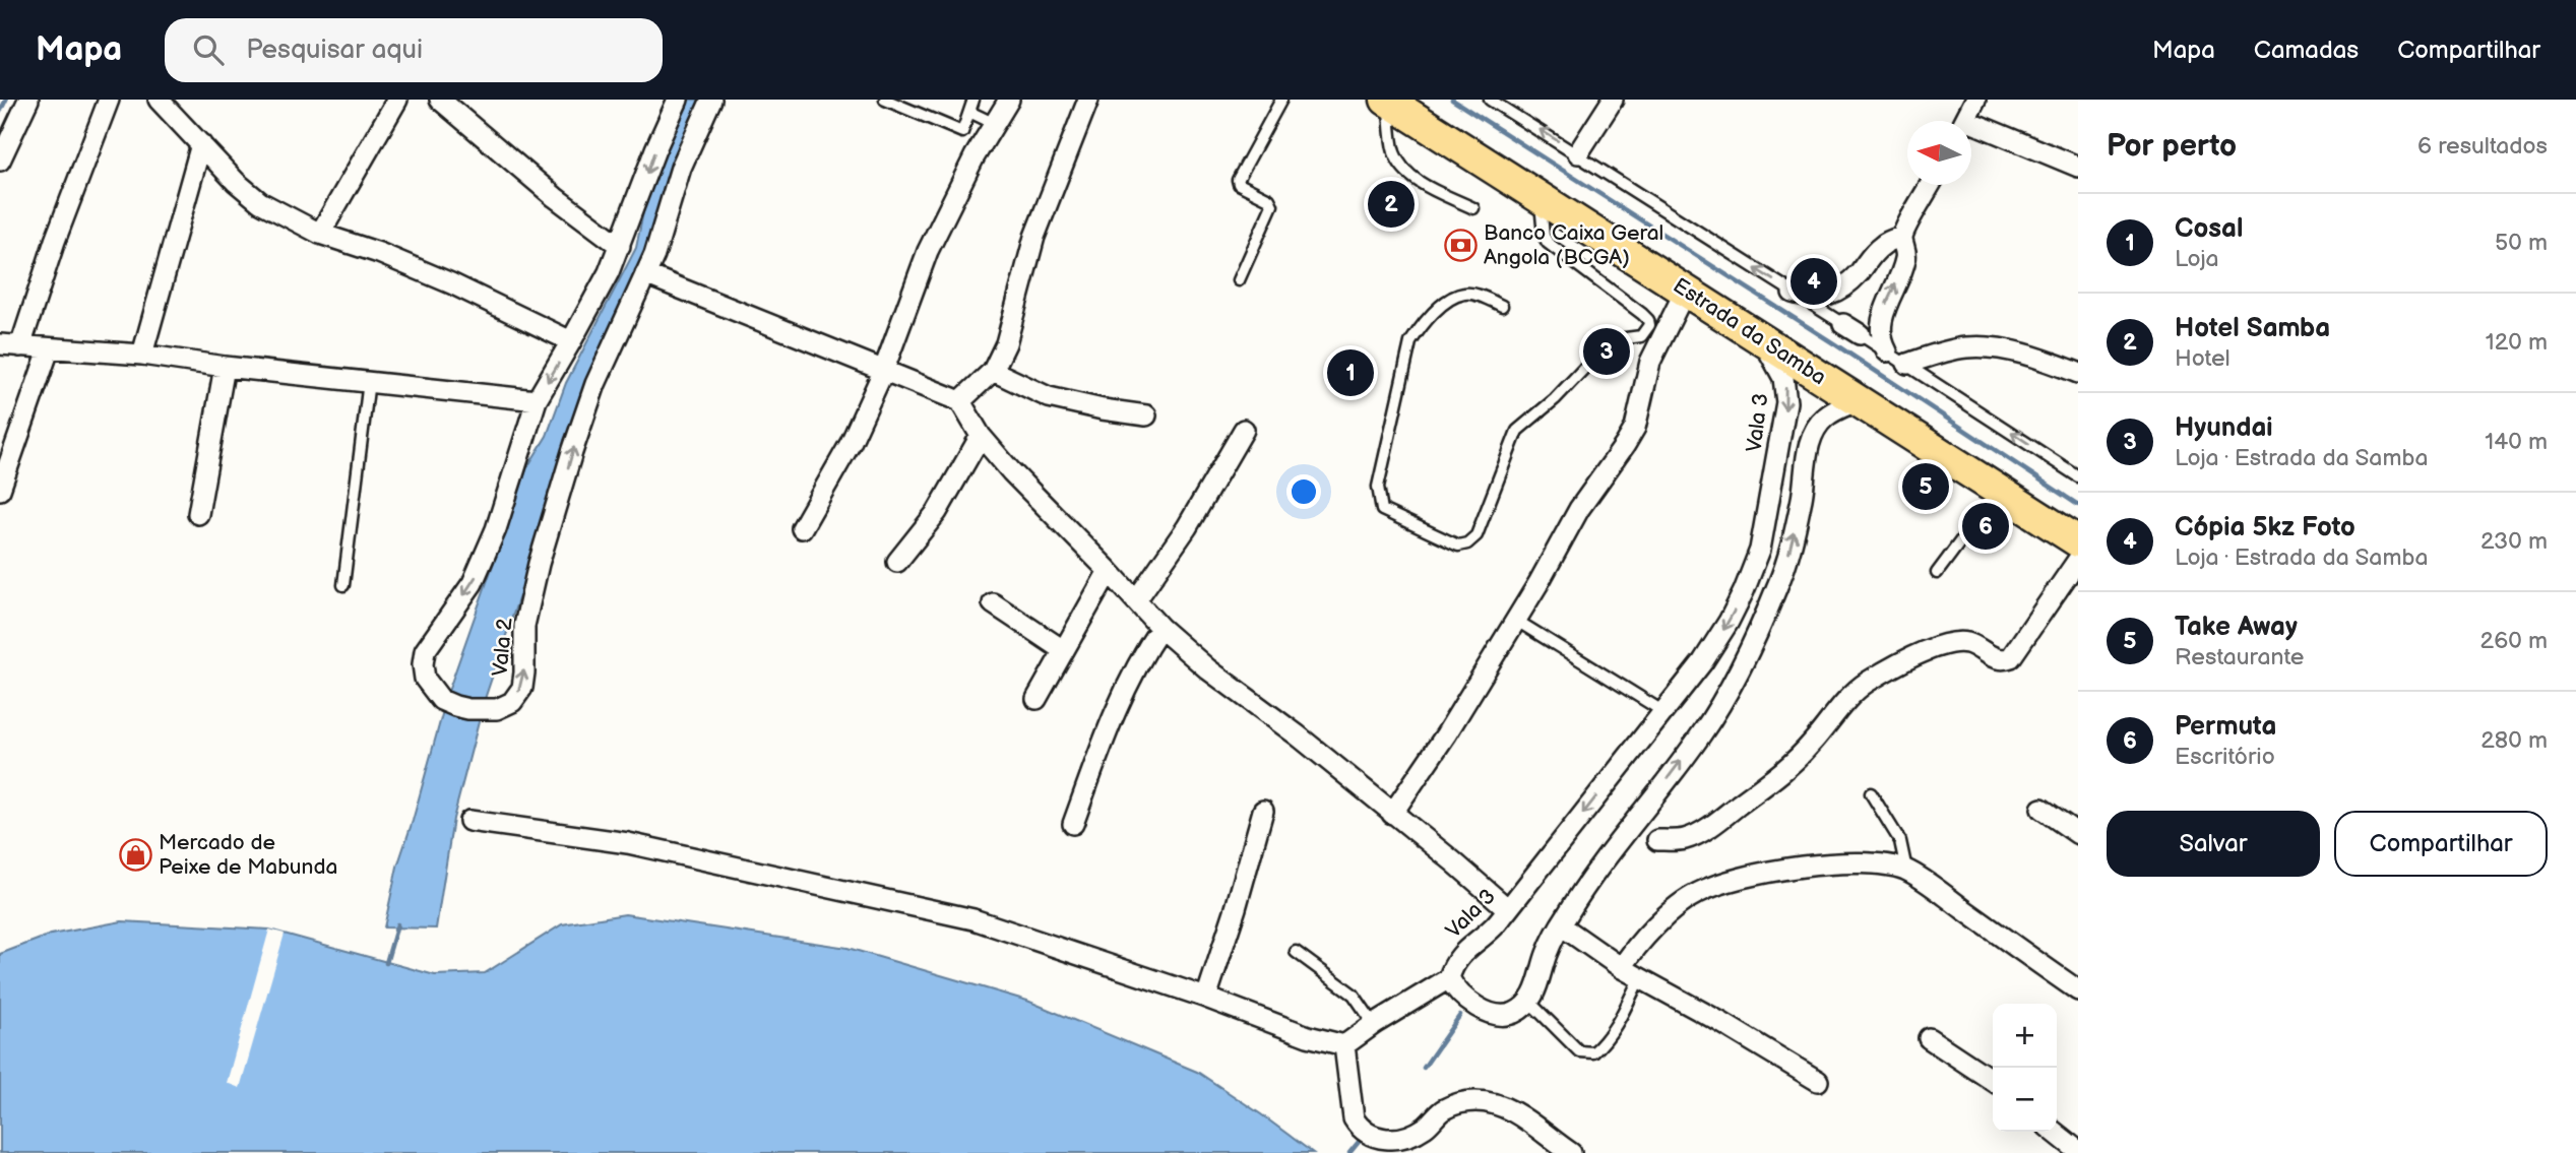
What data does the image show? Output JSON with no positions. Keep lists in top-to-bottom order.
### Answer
{
  "streets": {
    "main road": ["Estrada da Samba"],
    "street": ["Vala 3", "Vala 2"]
  },
  "crossings": [
    ["Estrada da Samba", "Vala 3"]
  ],
  "places": {
    "bank": ["Banco Caixa Geral Angola (BCGA)"],
    "shop": ["Mercado de Peixe de Mabunda"]
  },
  "north": "left",
  "page": {
    "header": "Mapa",
    "search": "Pesquisar aqui",
    "nav": ["Mapa", "Camadas", "Compartilhar"],
    "heading": ["Por perto", "6 resultados"],
    "pins": [
      "2",
      "4",
      "3",
      "1",
      "5",
      "6"
    ],
    "list": [
      {
        "mark": "1",
        "name": "Cosal",
        "note": "Loja",
        "value": "50 m"
      },
      {
        "mark": "2",
        "name": "Hotel Samba",
        "note": "Hotel",
        "value": "120 m"
      },
      {
        "mark": "3",
        "name": "Hyundai",
        "note": "Loja · Estrada da Samba",
        "value": "140 m"
      },
      {
        "mark": "4",
        "name": "Cópia 5kz Foto",
        "note": "Loja · Estrada da Samba",
        "value": "230 m"
      },
      {
        "mark": "5",
        "name": "Take Away",
        "note": "Restaurante",
        "value": "260 m"
      },
      {
        "mark": "6",
        "name": "Permuta",
        "note": "Escritório",
        "value": "280 m"
      }
    ],
    "buttons": ["Salvar", "Compartilhar"],
    "map_buttons": ["+", "−"]
  }
}
